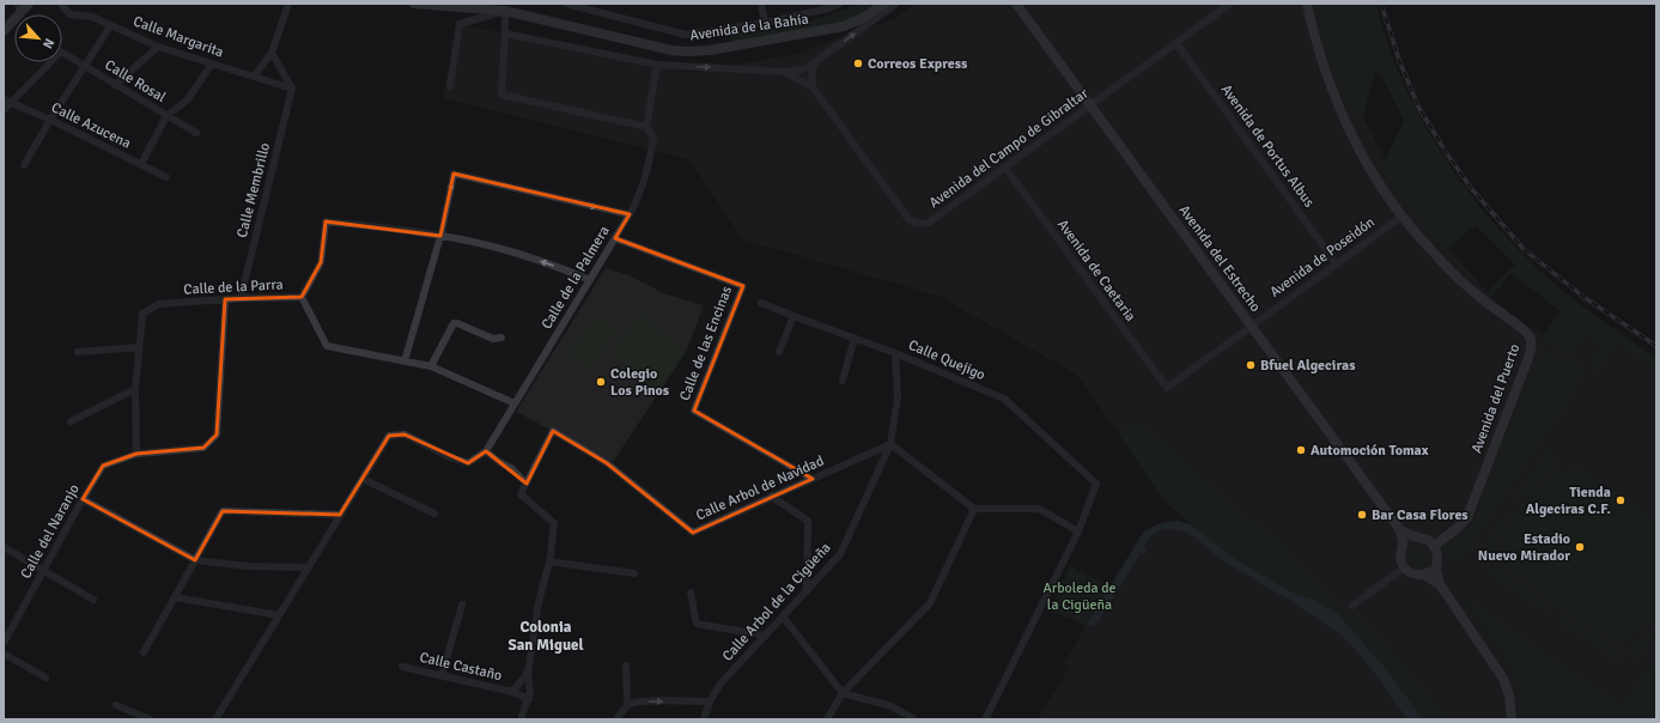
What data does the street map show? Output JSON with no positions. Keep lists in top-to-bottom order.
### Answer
{
  "streets": {
    "street": [
      "Avenida de la Bahía",
      "Calle Margarita",
      "Calle Rosal",
      "Calle Azucena",
      "Avenida de Portus Albus",
      "Avenida del Campo de Gibraltar",
      "Calle Membrillo",
      "Avenida de Poseidón",
      "Avenida del Estrecho",
      "Avenida de Caetaria",
      "Calle de la Palmera",
      "Calle de la Parra",
      "Calle de las Encinas",
      "Calle Quejigo",
      "Avenida del Puerto",
      "Calle Arbol de Navidad",
      "Calle del Naranjo",
      "Calle Arbol de la Cigüeña",
      "Calle Castaño"
    ]
  },
  "crossings": [
    ["Calle Margarita", "Calle Membrillo"],
    ["Calle Rosal", "Calle Azucena"],
    ["Avenida de Portus Albus", "Avenida del Campo de Gibraltar"],
    ["Avenida de Portus Albus", "Avenida de Poseidón"],
    ["Avenida del Campo de Gibraltar", "Avenida del Estrecho"],
    ["Avenida del Campo de Gibraltar", "Avenida de Caetaria"],
    ["Calle Membrillo", "Calle de la Parra"],
    ["Avenida de Poseidón", "Avenida del Estrecho"],
    ["Avenida de Poseidón", "Avenida de Caetaria"],
    ["Avenida de Poseidón", "Avenida del Puerto"],
    ["Calle de la Palmera", "Calle de la Parra"],
    ["Calle de la Palmera", "Calle de las Encinas"],
    ["Calle de la Parra", "Calle del Naranjo"],
    ["Calle de las Encinas", "Calle Arbol de Navidad"],
    ["Calle Quejigo", "Calle Arbol de la Cigüeña"],
    ["Calle Arbol de Navidad", "Calle Arbol de la Cigüeña"]
  ],
  "districts": ["Colonia San Miguel"],
  "parks": ["Arboleda de la Cigüeña"],
  "places": [
    "Correos Express",
    "Bfuel Algeciras",
    "Colegio Los Pinos",
    "Automoción Tomax",
    "Tienda Algeciras C.F.",
    "Bar Casa Flores",
    "Estadio Nuevo Mirador"
  ],
  "north": "bottom right"
}
